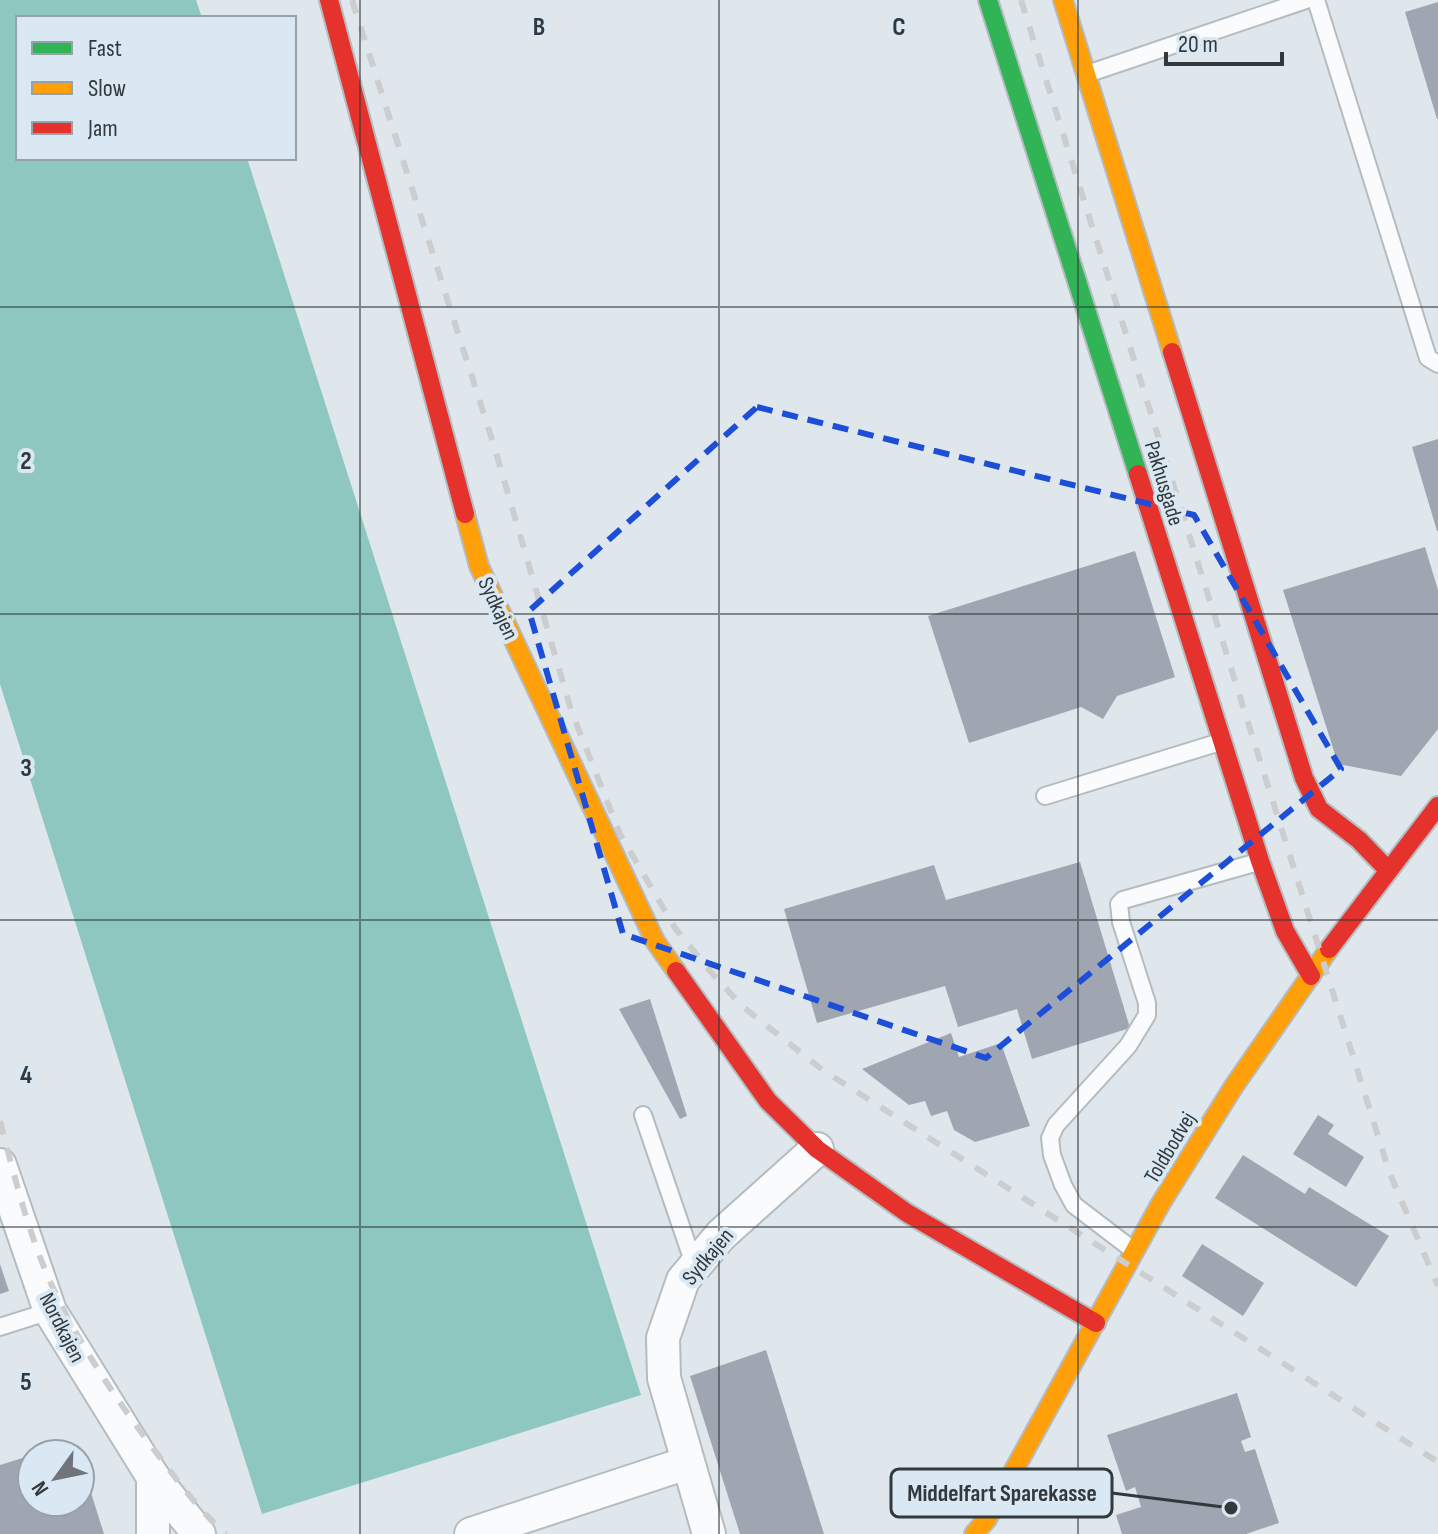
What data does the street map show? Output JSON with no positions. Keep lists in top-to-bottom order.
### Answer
{
  "streets": {
    "street": [
      "Pakhusgade",
      "Sydkajen",
      "Toldbodvej",
      "Nordkajen"
    ]
  },
  "crossings": [
    ["Pakhusgade", "Toldbodvej"],
    ["Sydkajen", "Toldbodvej"]
  ],
  "places": ["Middelfart Sparekasse"],
  "legend": ["Fast", "Slow", "Jam"],
  "scale_bar": "20 m",
  "north": "bottom left",
  "grid": {
    "columns": ["B", "C"],
    "rows": [
      "2",
      "3",
      "4",
      "5"
    ]
  }
}
